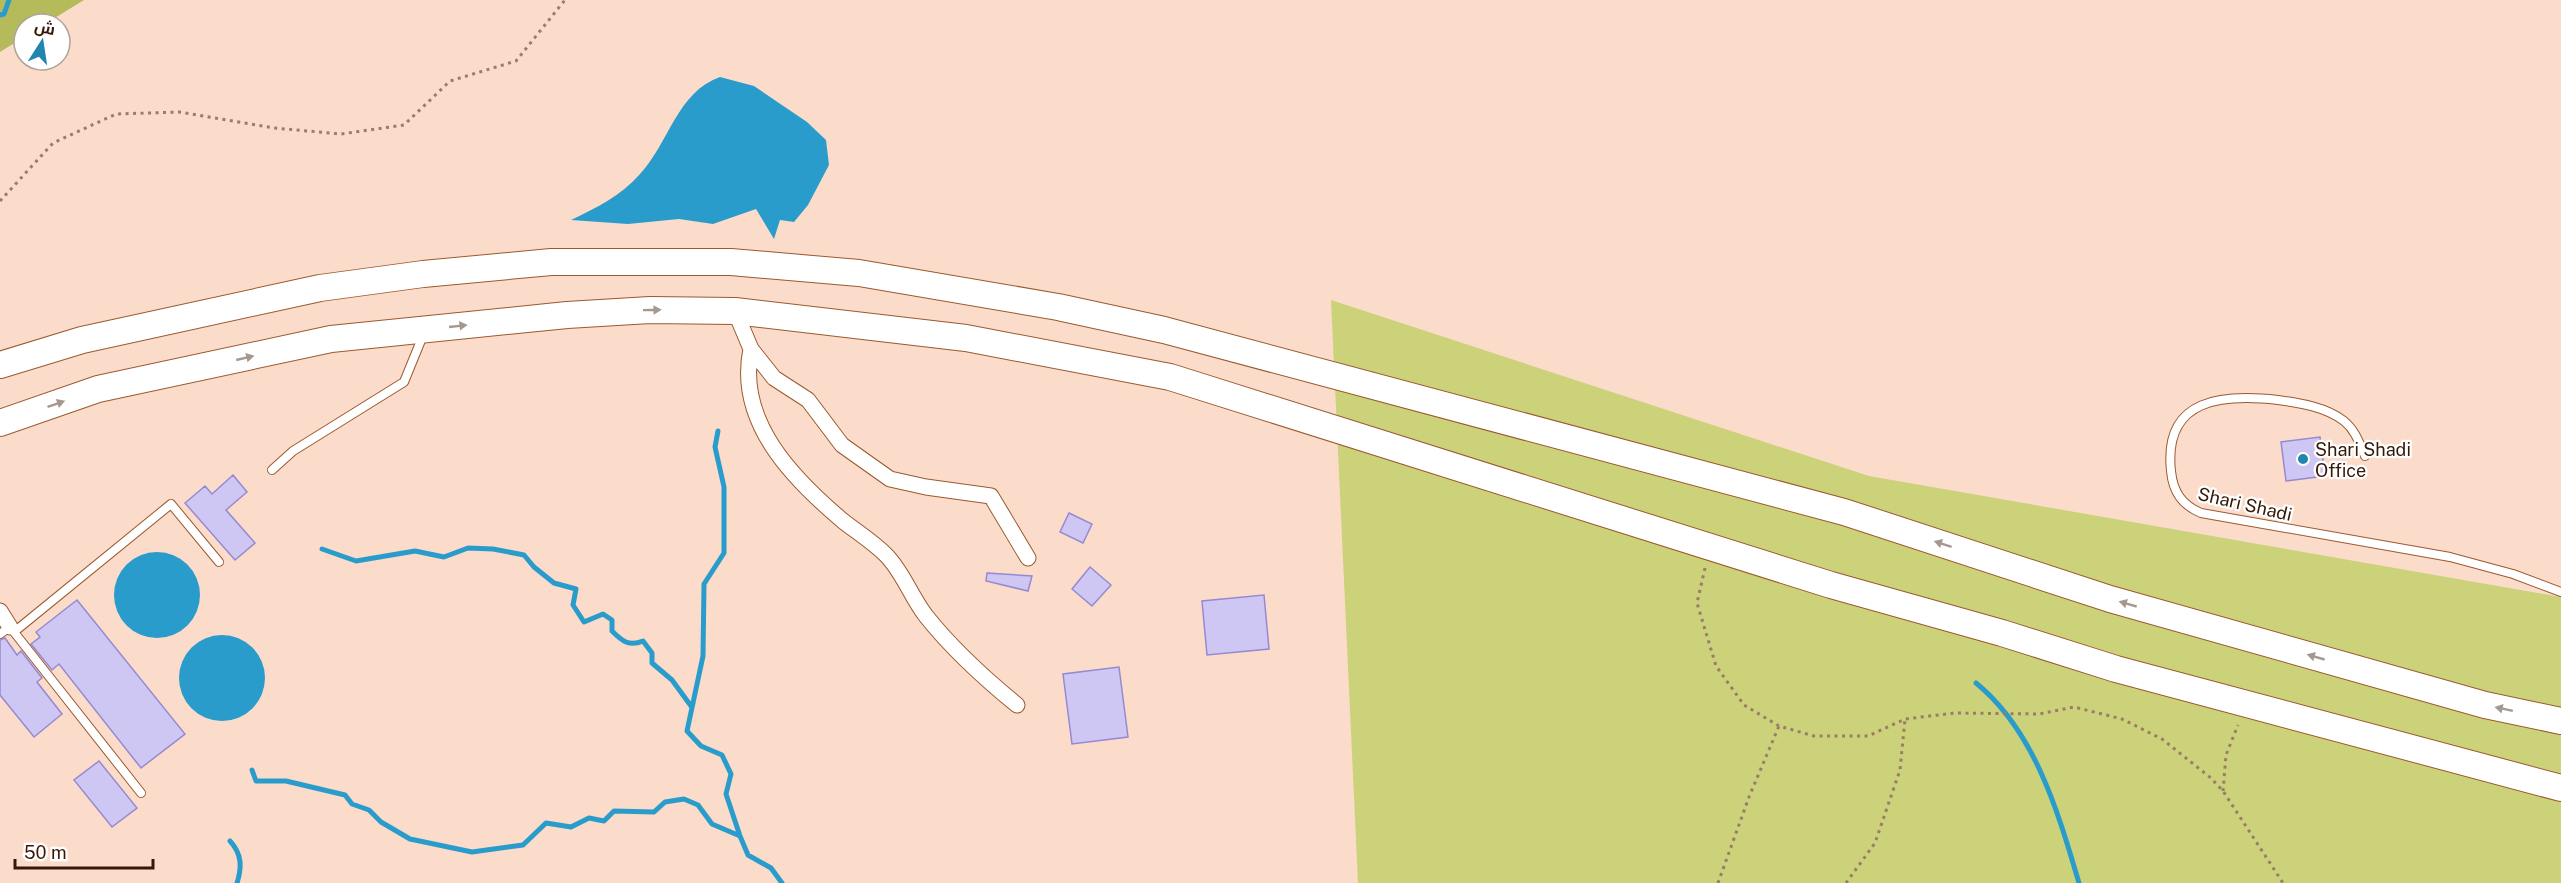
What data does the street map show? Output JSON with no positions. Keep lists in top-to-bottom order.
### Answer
{
  "streets": {
    "lane": ["Shari Shadi"]
  },
  "places": ["Shari Shadi Office"],
  "scale_bar": "50 m",
  "north": "top"
}
